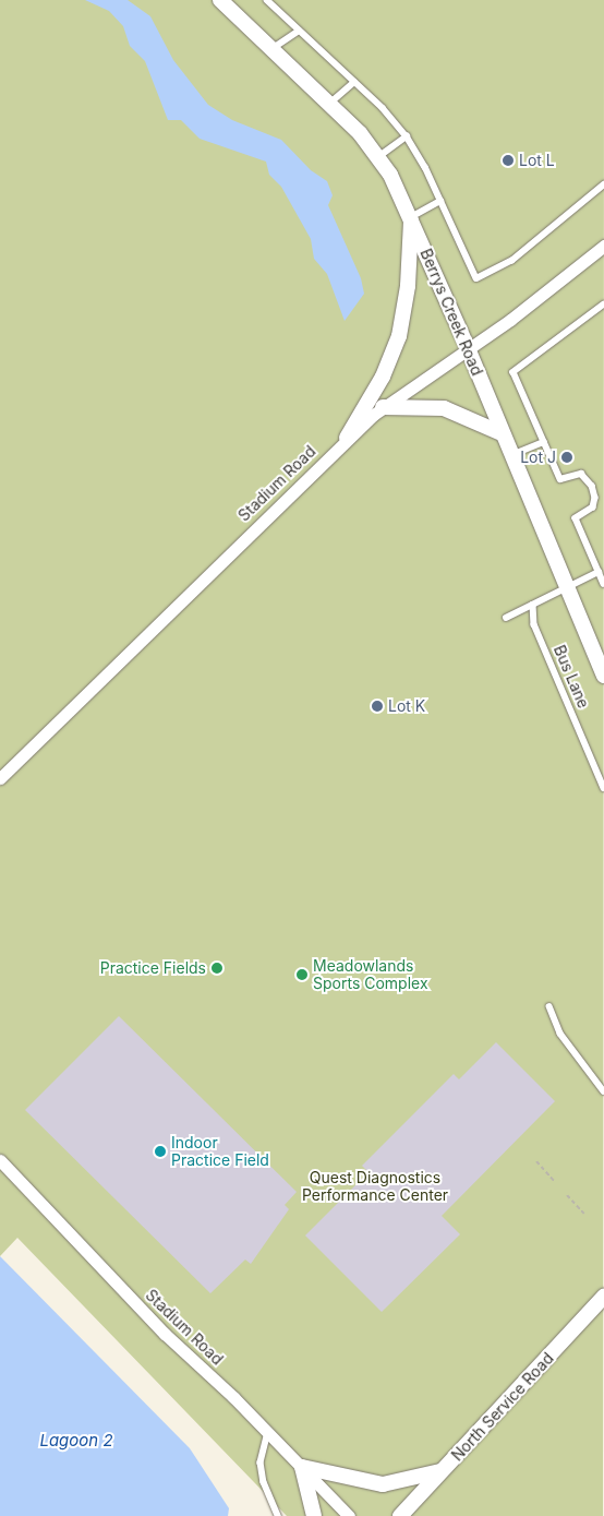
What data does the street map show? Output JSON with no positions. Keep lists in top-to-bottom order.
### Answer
{
  "streets": {
    "street": ["Berrys Creek Road", "Stadium Road", "North Service Road"],
    "lane": ["Bus Lane"]
  },
  "crossings": [
    ["Berrys Creek Road", "Stadium Road"]
  ],
  "water": ["Lagoon 2"],
  "parks": ["Quest Diagnostics Performance Center"],
  "places": [
    "Lot L",
    "Lot J",
    "Lot K",
    "Practice Fields",
    "Meadowlands Sports Complex",
    "Indoor Practice Field"
  ]
}
